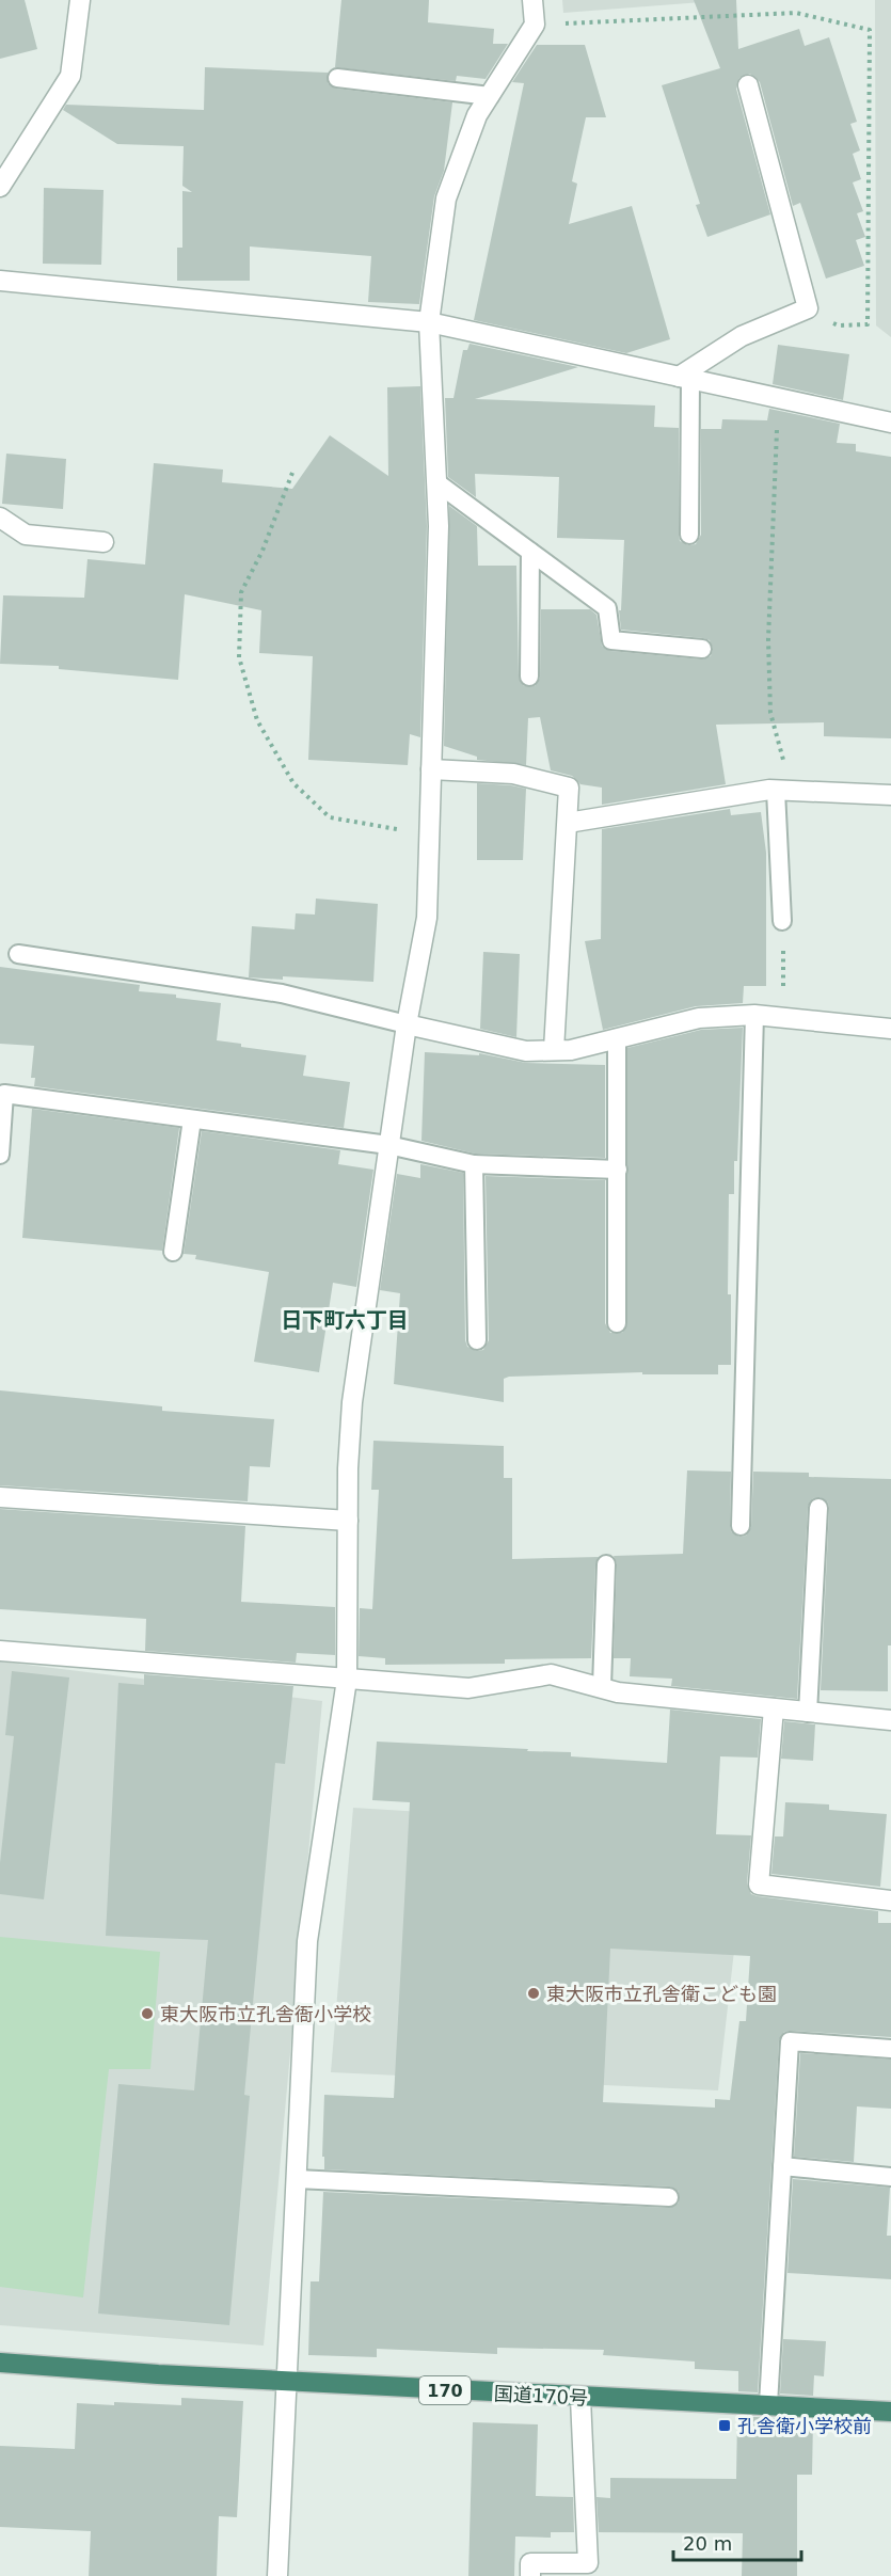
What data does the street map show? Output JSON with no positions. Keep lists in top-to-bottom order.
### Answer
{
  "streets": {
    "highway": ["170", "国道170号"]
  },
  "districts": ["日下町六丁目"],
  "places": {
    "other": ["東大阪市立孔舎衛こども園", "東大阪市立孔舎衙小学校"],
    "transit": ["孔舎衛小学校前"]
  },
  "scale_bar": "20 m"
}
